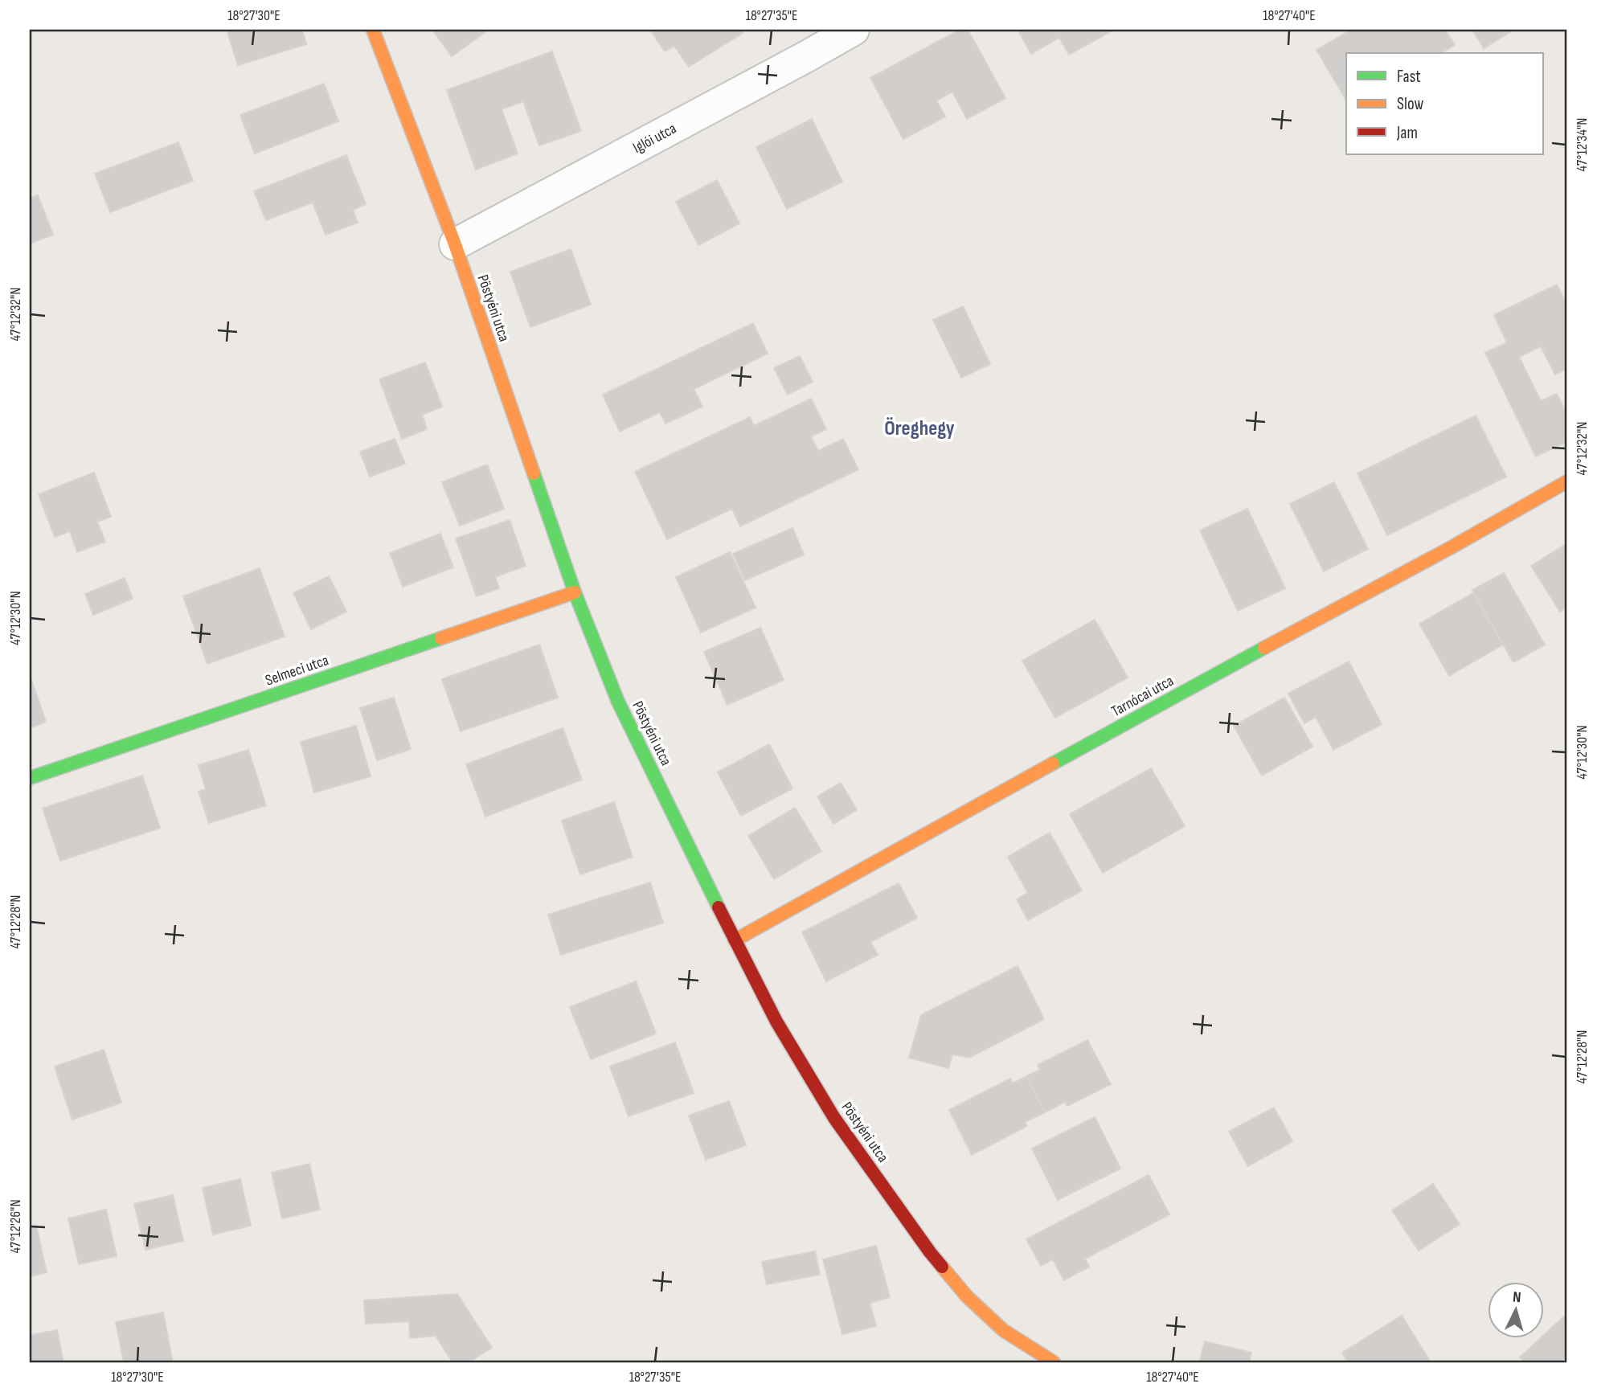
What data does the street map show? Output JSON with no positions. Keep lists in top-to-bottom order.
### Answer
{
  "streets": {
    "street": [
      "Iglói utca",
      "Pöstyéni utca",
      "Selmeci utca",
      "Tarnócai utca"
    ]
  },
  "crossings": [
    ["Iglói utca", "Pöstyéni utca"],
    ["Pöstyéni utca", "Selmeci utca"],
    ["Pöstyéni utca", "Tarnócai utca"]
  ],
  "districts": ["Öreghegy"],
  "legend": ["Fast", "Slow", "Jam"],
  "north": "top",
  "coordinates": [
    "18°27'30\"E",
    "18°27'35\"E",
    "18°27'40\"E",
    "47°12'34\"N",
    "47°12'32\"N",
    "47°12'30\"N",
    "47°12'28\"N",
    "47°12'26\"N"
  ]
}
